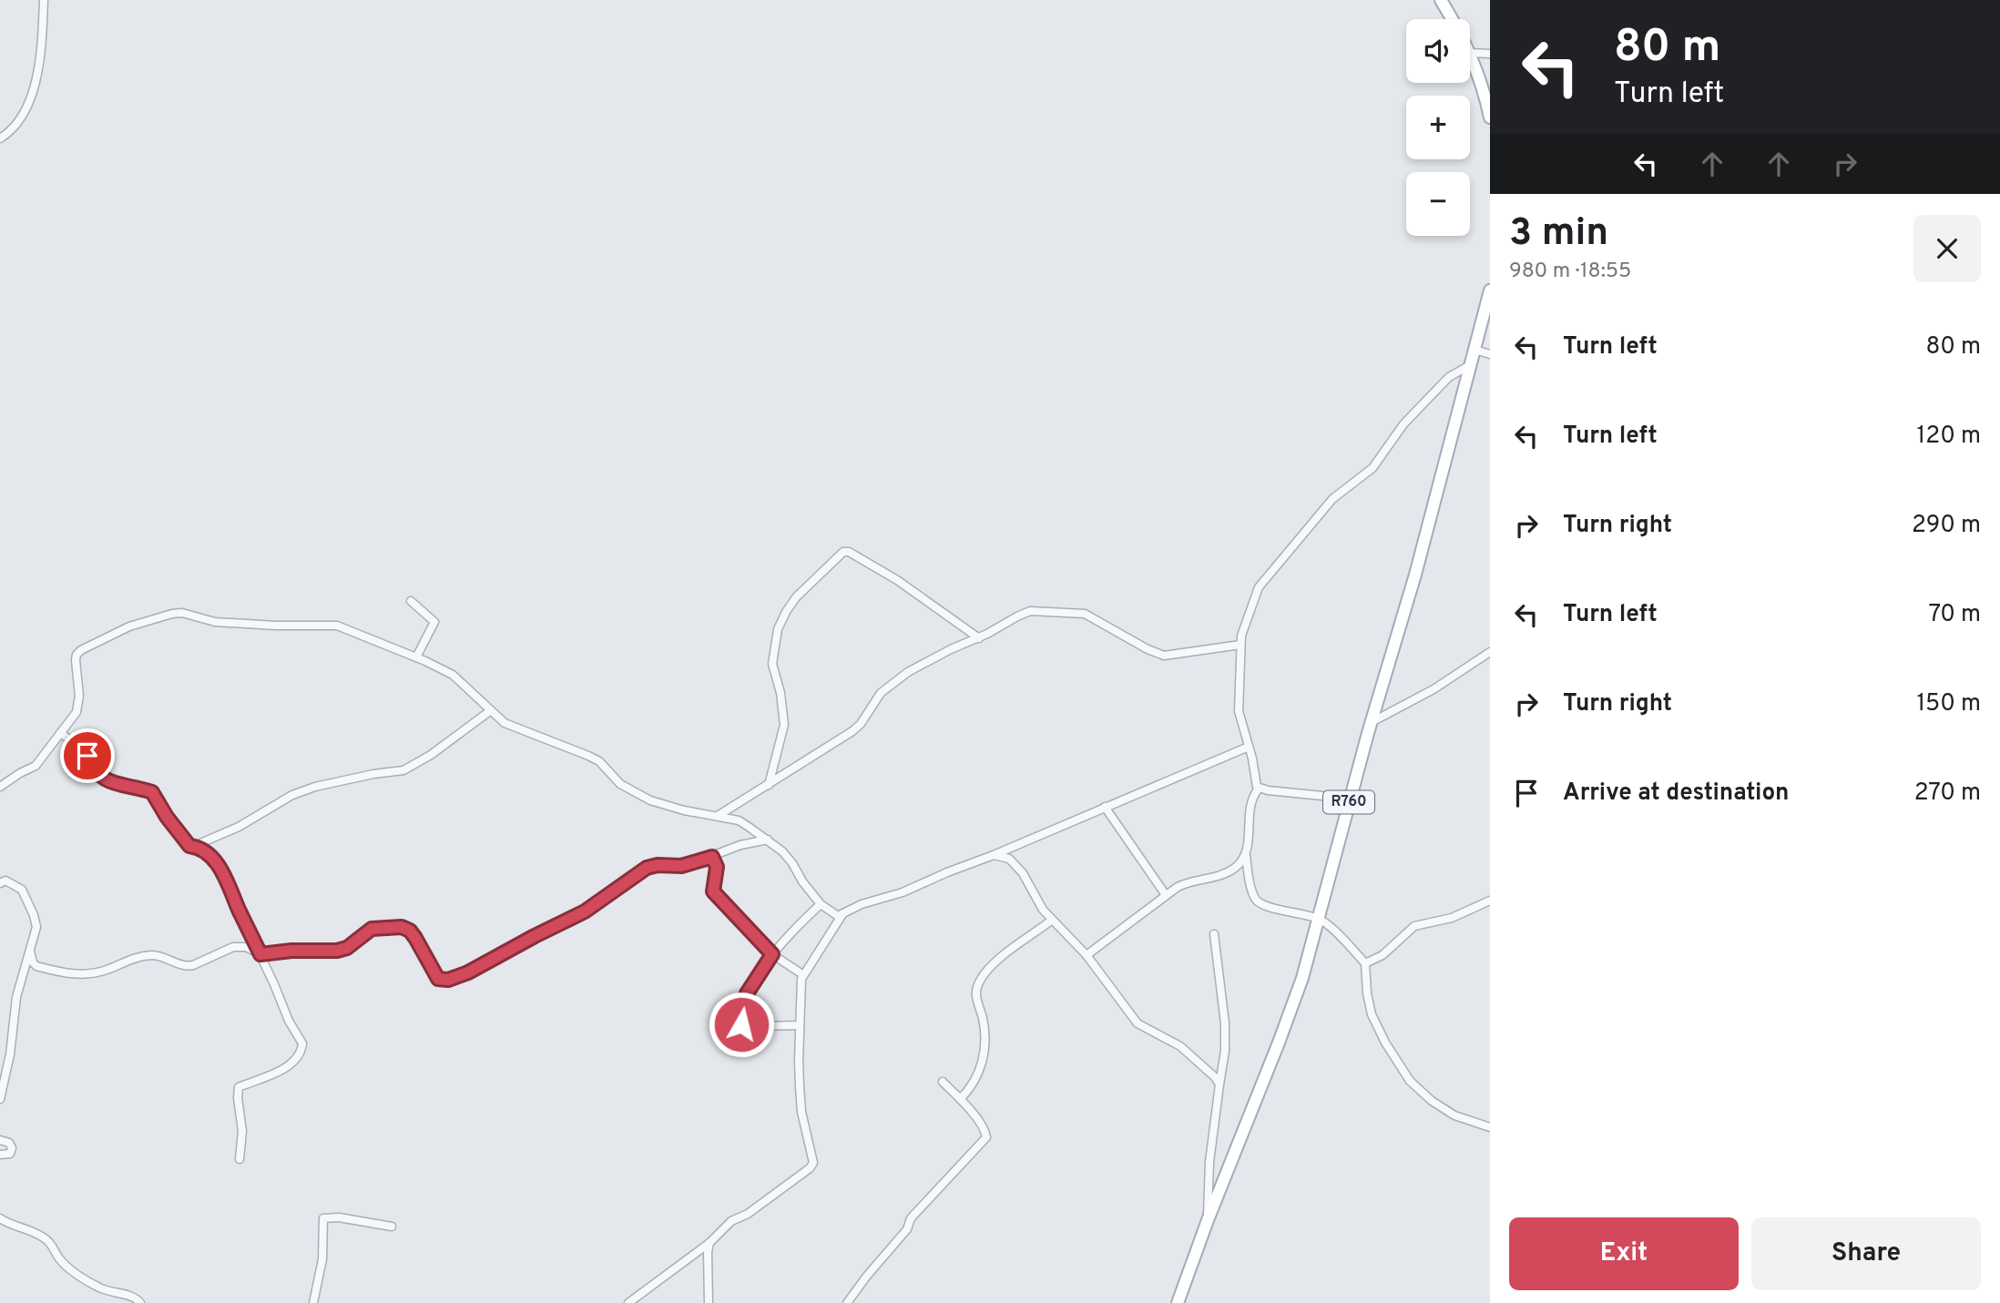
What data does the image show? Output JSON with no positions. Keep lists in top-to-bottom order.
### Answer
{
  "streets": {
    "main road": ["R760"]
  },
  "page": {
    "turn": ["80 m", "Turn left"],
    "map_buttons": ["+", "−"],
    "heading": ["3 min", "980 m · 18:55"],
    "list": [
      {
        "name": "Turn left",
        "value": "80 m"
      },
      {
        "name": "Turn left",
        "value": "120 m"
      },
      {
        "name": "Turn right",
        "value": "290 m"
      },
      {
        "name": "Turn left",
        "value": "70 m"
      },
      {
        "name": "Turn right",
        "value": "150 m"
      },
      {
        "name": "Arrive at destination",
        "value": "270 m"
      }
    ],
    "buttons": ["Exit", "Share"]
  }
}
